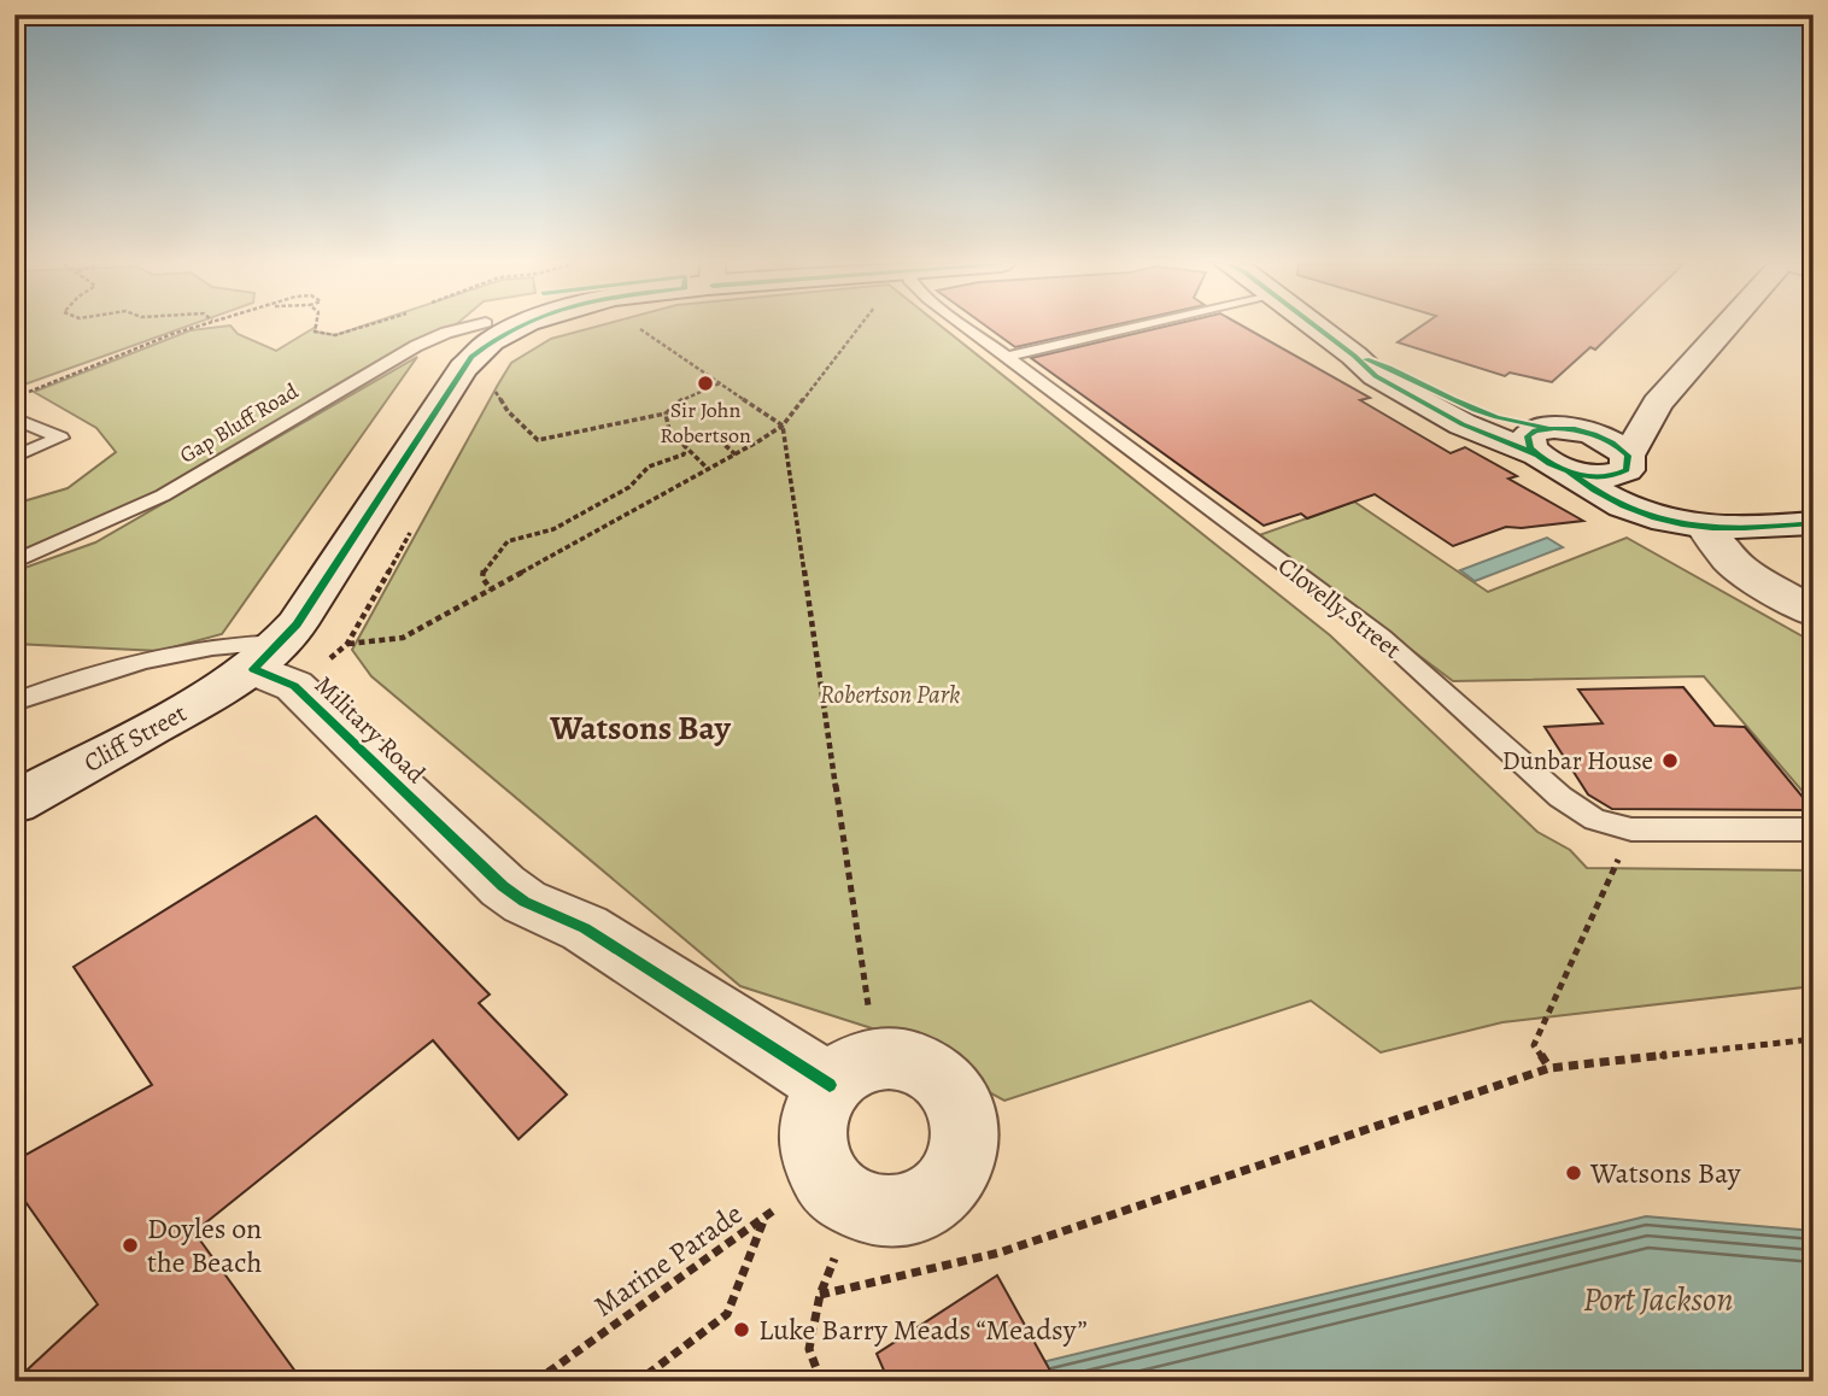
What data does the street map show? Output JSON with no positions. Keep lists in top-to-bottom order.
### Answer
{
  "streets": {
    "street": ["Military Road", "Cliff Street"],
    "lane": ["Gap Bluff Road", "Clovelly Street"],
    "path": ["Marine Parade"]
  },
  "crossings": [
    ["Military Road", "Cliff Street"],
    ["Military Road", "Marine Parade"]
  ],
  "districts": ["Watsons Bay"],
  "water": ["Port Jackson"],
  "parks": ["Robertson Park"],
  "places": [
    "Sir John Robertson",
    "Dunbar House",
    "Watsons Bay",
    "Doyles on the Beach",
    "Luke Barry Meads “Meadsy”"
  ]
}
